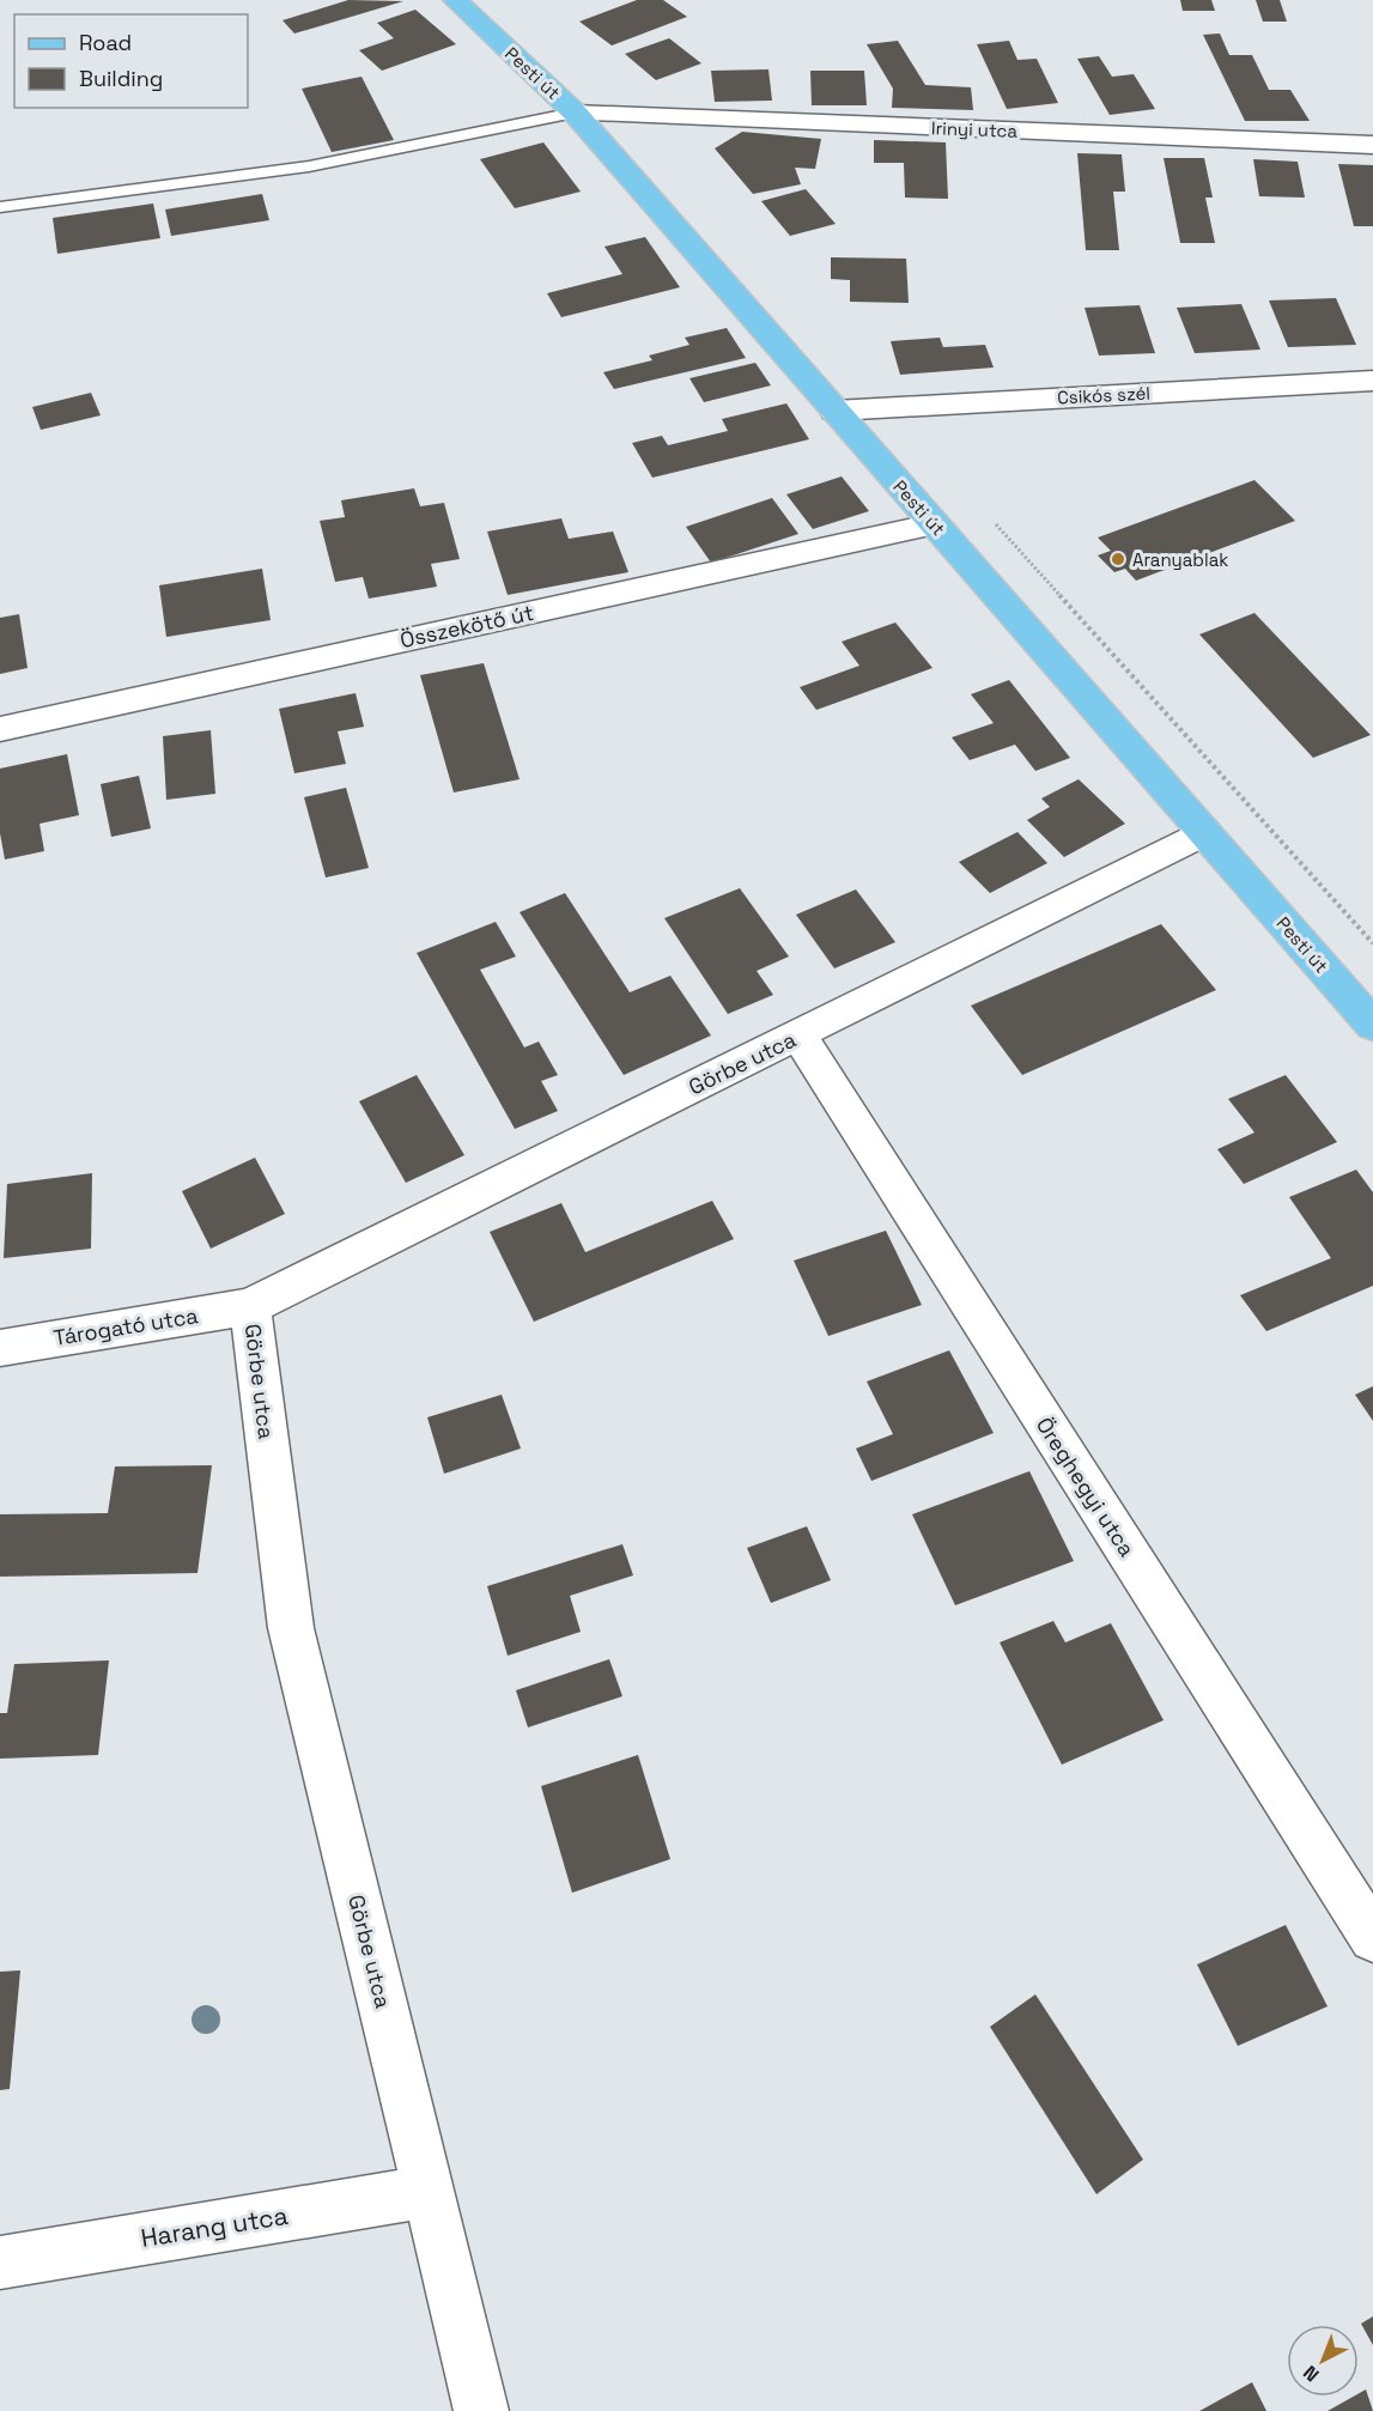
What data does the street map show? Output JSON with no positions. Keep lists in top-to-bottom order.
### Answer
{
  "streets": {
    "main road": ["Pesti út"],
    "street": [
      "Irinyi utca",
      "Csikós szél",
      "Összekötő út",
      "Görbe utca",
      "Tárogató utca",
      "Öreghegyi utca",
      "Harang utca"
    ]
  },
  "crossings": [
    ["Pesti út", "Irinyi utca"],
    ["Pesti út", "Csikós szél"],
    ["Pesti út", "Összekötő út"],
    ["Pesti út", "Görbe utca"],
    ["Görbe utca", "Tárogató utca"],
    ["Görbe utca", "Öreghegyi utca"],
    ["Görbe utca", "Harang utca"]
  ],
  "places": ["Aranyablak"],
  "legend": ["Road", "Building"],
  "north": "bottom left"
}
